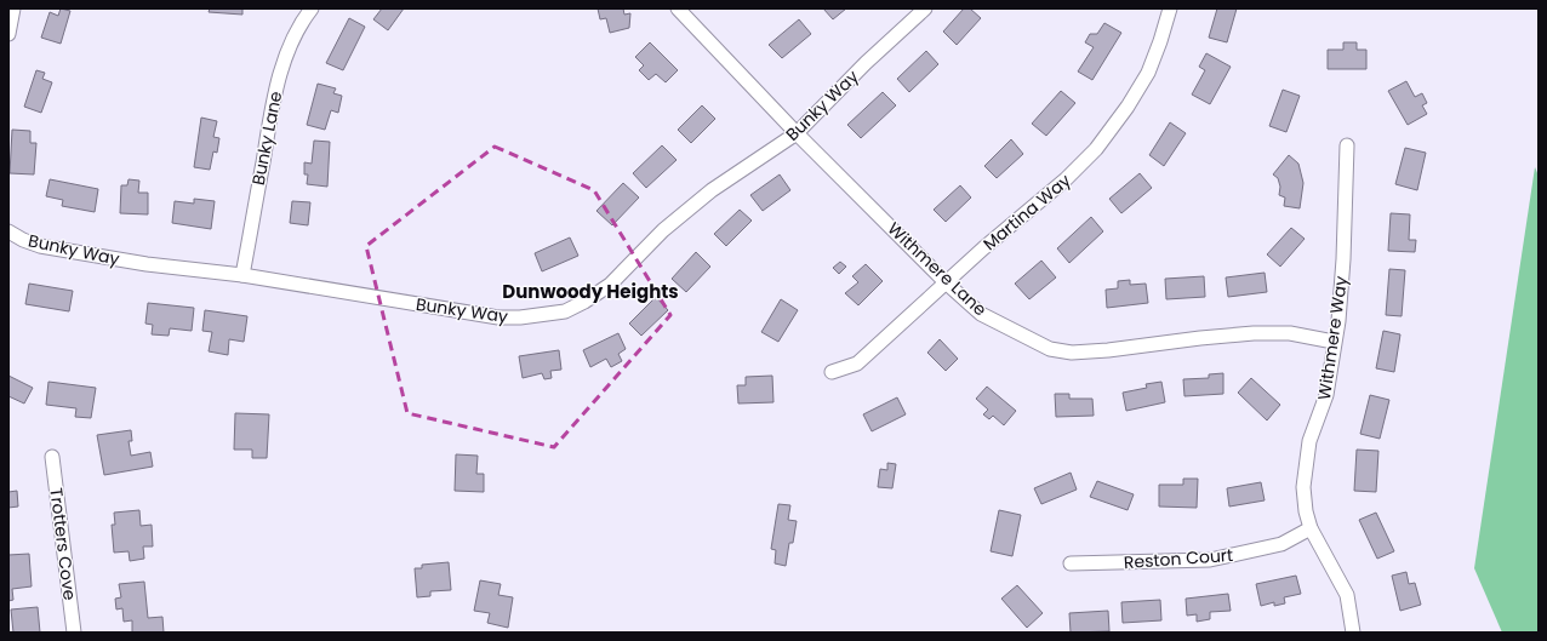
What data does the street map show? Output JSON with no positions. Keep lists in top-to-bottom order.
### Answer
{
  "streets": {
    "street": [
      "Bunky Way",
      "Bunky Lane",
      "Martina Way",
      "Withmere Lane",
      "Withmere Way",
      "Trotters Cove",
      "Reston Court"
    ]
  },
  "crossings": [
    ["Bunky Way", "Bunky Lane"],
    ["Bunky Way", "Withmere Lane"],
    ["Martina Way", "Withmere Lane"],
    ["Withmere Lane", "Withmere Way"],
    ["Withmere Way", "Reston Court"]
  ],
  "districts": ["Dunwoody Heights"]
}
